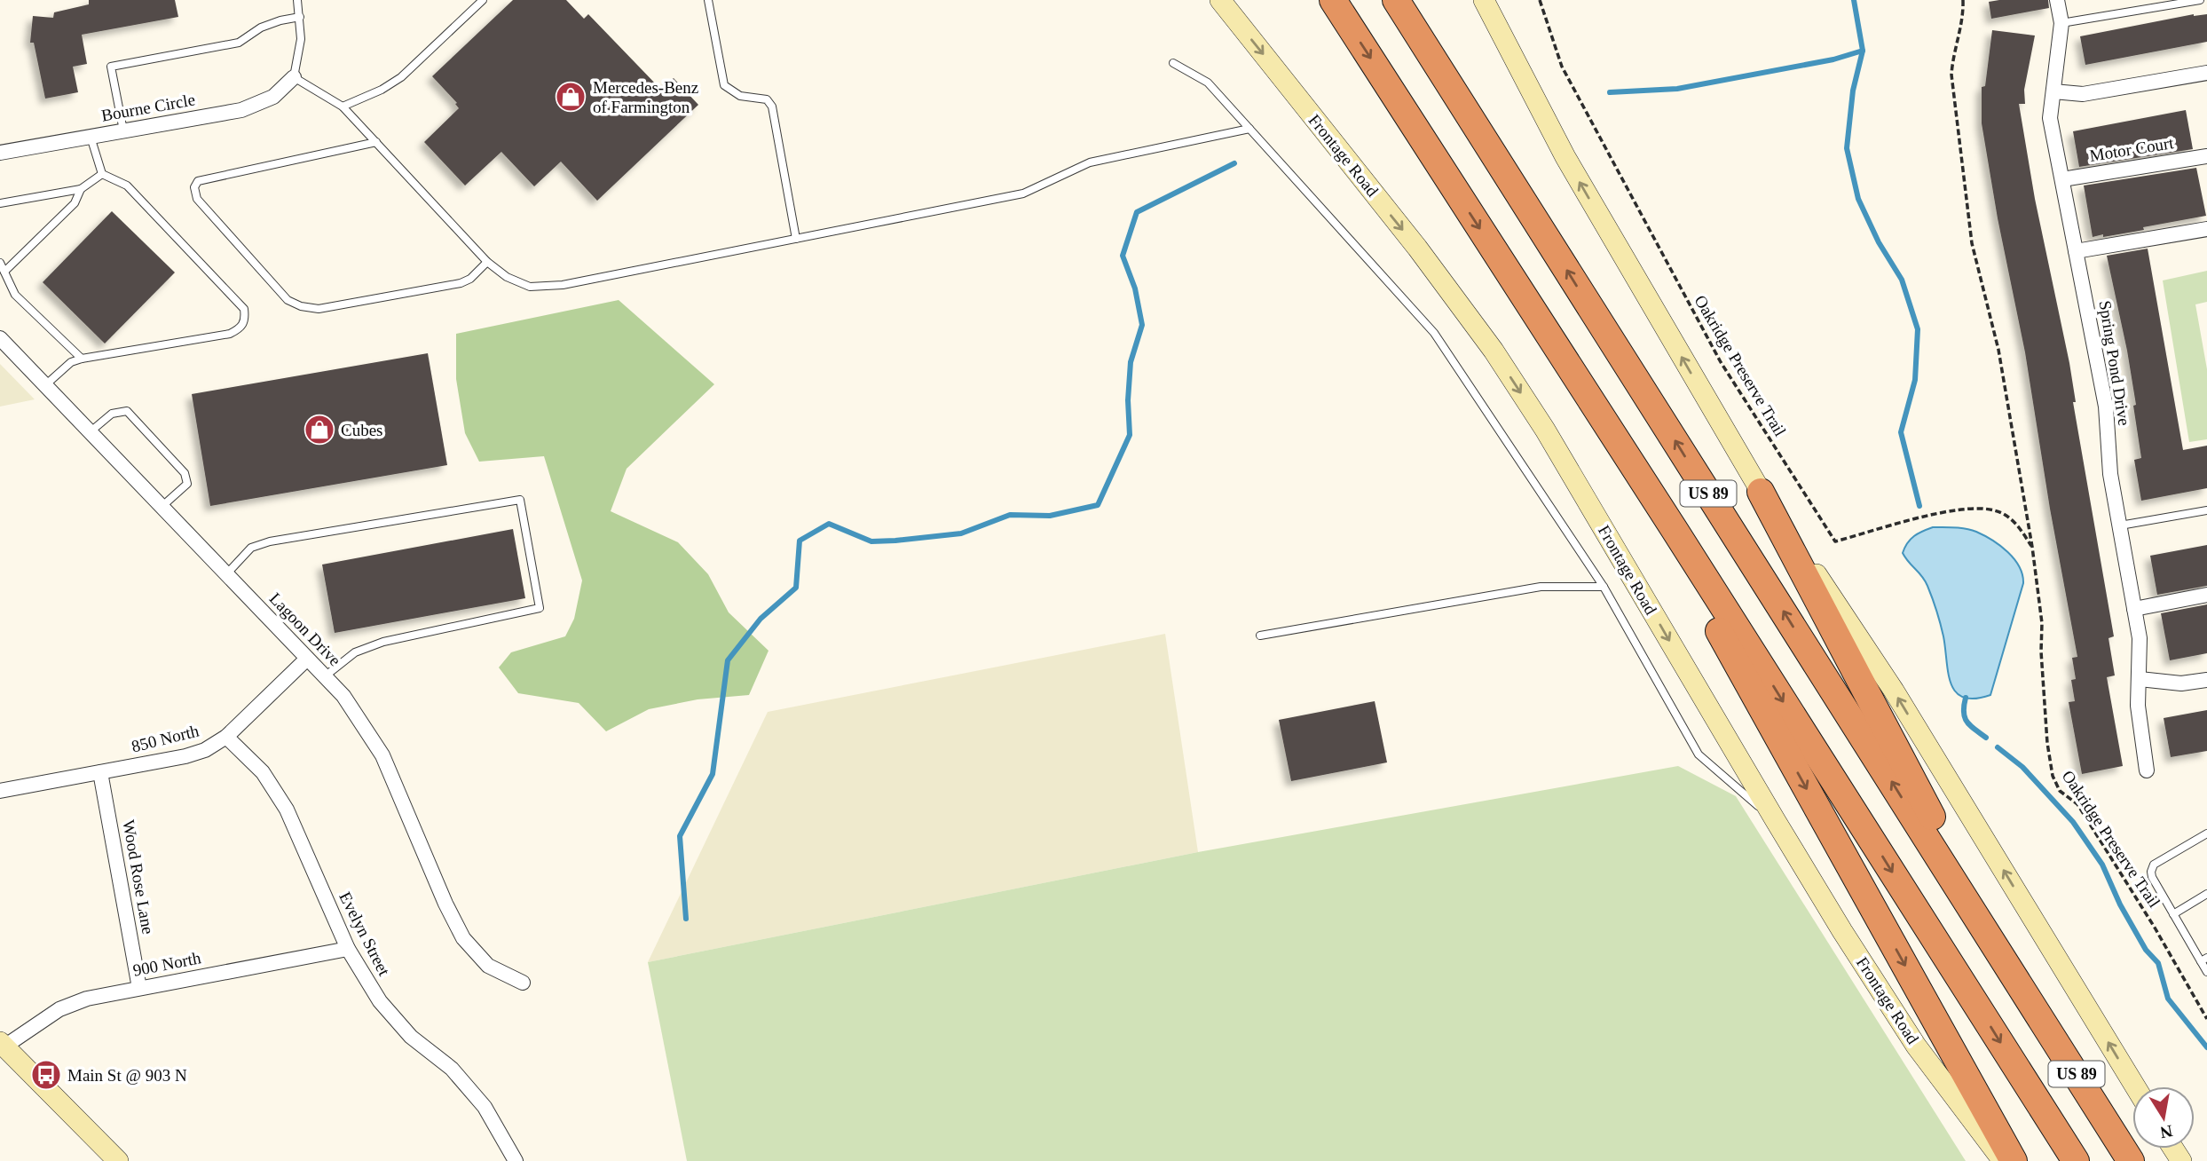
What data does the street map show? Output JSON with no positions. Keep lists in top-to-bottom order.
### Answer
{
  "streets": {
    "highway": ["US 89"],
    "main road": ["Frontage Road"],
    "street": [
      "Bourne Circle",
      "Motor Court",
      "Spring Pond Drive",
      "Lagoon Drive",
      "850 North",
      "Wood Rose Lane",
      "Evelyn Street",
      "900 North"
    ],
    "path": ["Oakridge Preserve Trail"]
  },
  "crossings": [
    ["Motor Court", "Spring Pond Drive"],
    ["Lagoon Drive", "850 North"],
    ["850 North", "Wood Rose Lane"],
    ["850 North", "Evelyn Street"],
    ["Wood Rose Lane", "900 North"],
    ["Evelyn Street", "900 North"]
  ],
  "places": {
    "shop": ["Mercedes-Benz of Farmington", "Cubes"],
    "bus stop": ["Main St @ 903 N"]
  },
  "north": "bottom"
}
